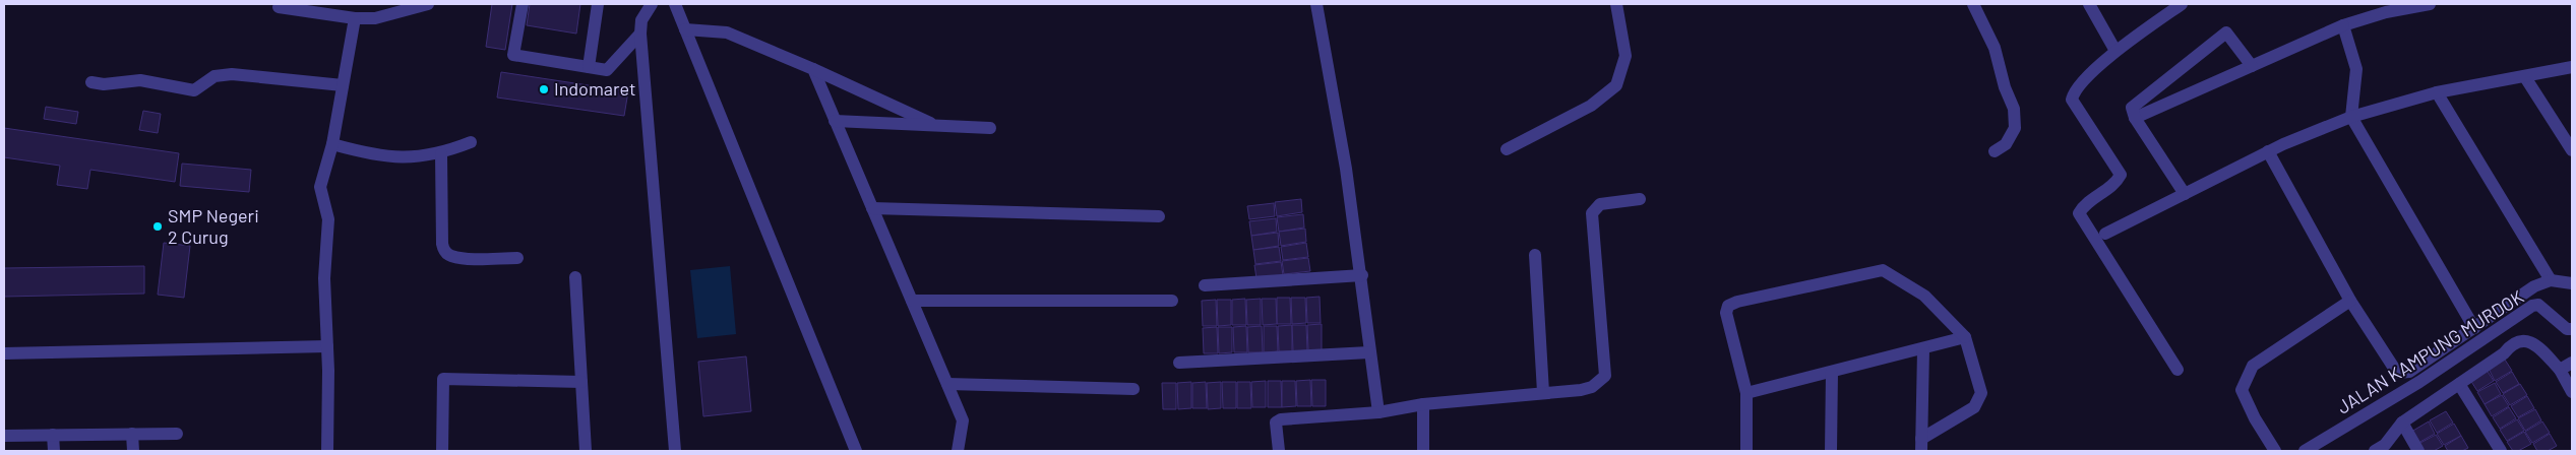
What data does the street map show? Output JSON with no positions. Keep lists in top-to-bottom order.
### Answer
{
  "streets": {
    "street": ["JALAN KAMPUNG MURDOK"]
  },
  "places": ["Indomaret", "SMP Negeri 2 Curug"]
}
